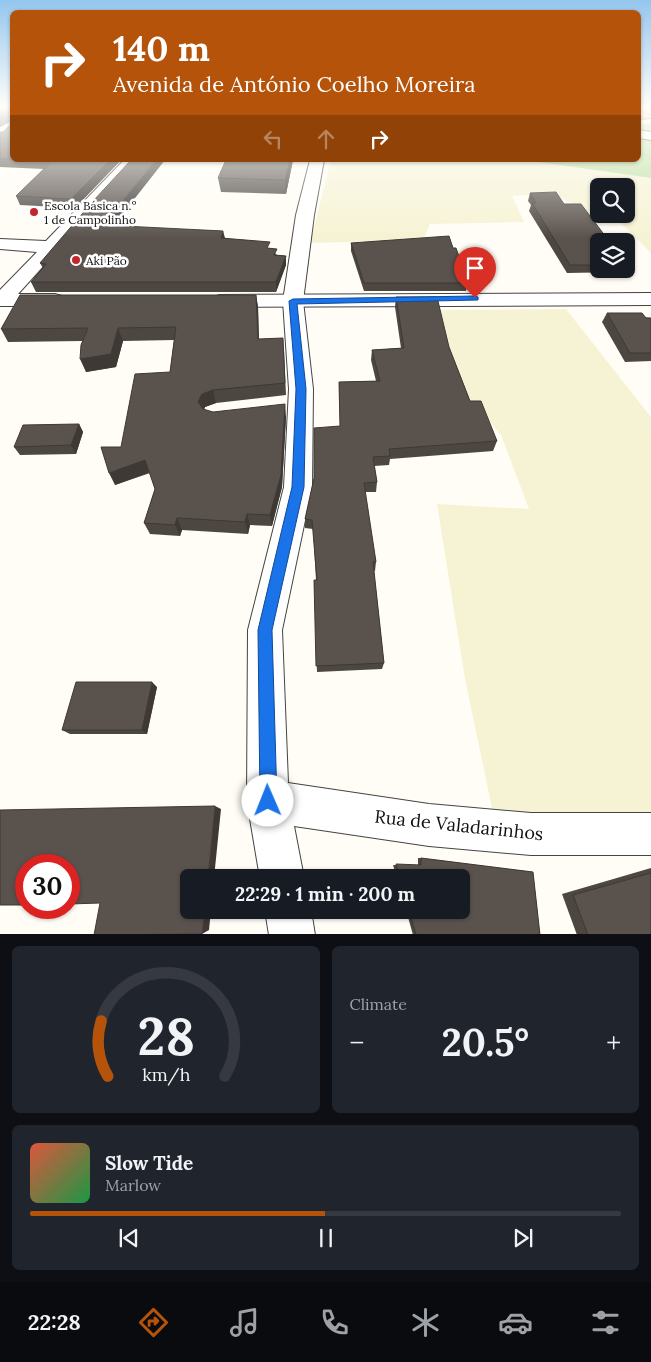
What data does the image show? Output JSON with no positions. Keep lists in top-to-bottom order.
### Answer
{
  "streets": {
    "street": ["Rua de Valadarinhos"]
  },
  "places": ["Escola Básica n.º 1 de Campolinho", "Aki Pão"],
  "page": {
    "turn": ["140 m", "Avenida de António Coelho Moreira"],
    "limit": "30",
    "trip": "22:29 · 1 min · 200 m",
    "tile": "Climate",
    "heat": ["−", "20.5°", "+"],
    "song": ["Slow Tide", "Marlow"],
    "tabs": "22:28",
    "gauge": ["28", "km/h"]
  }
}
